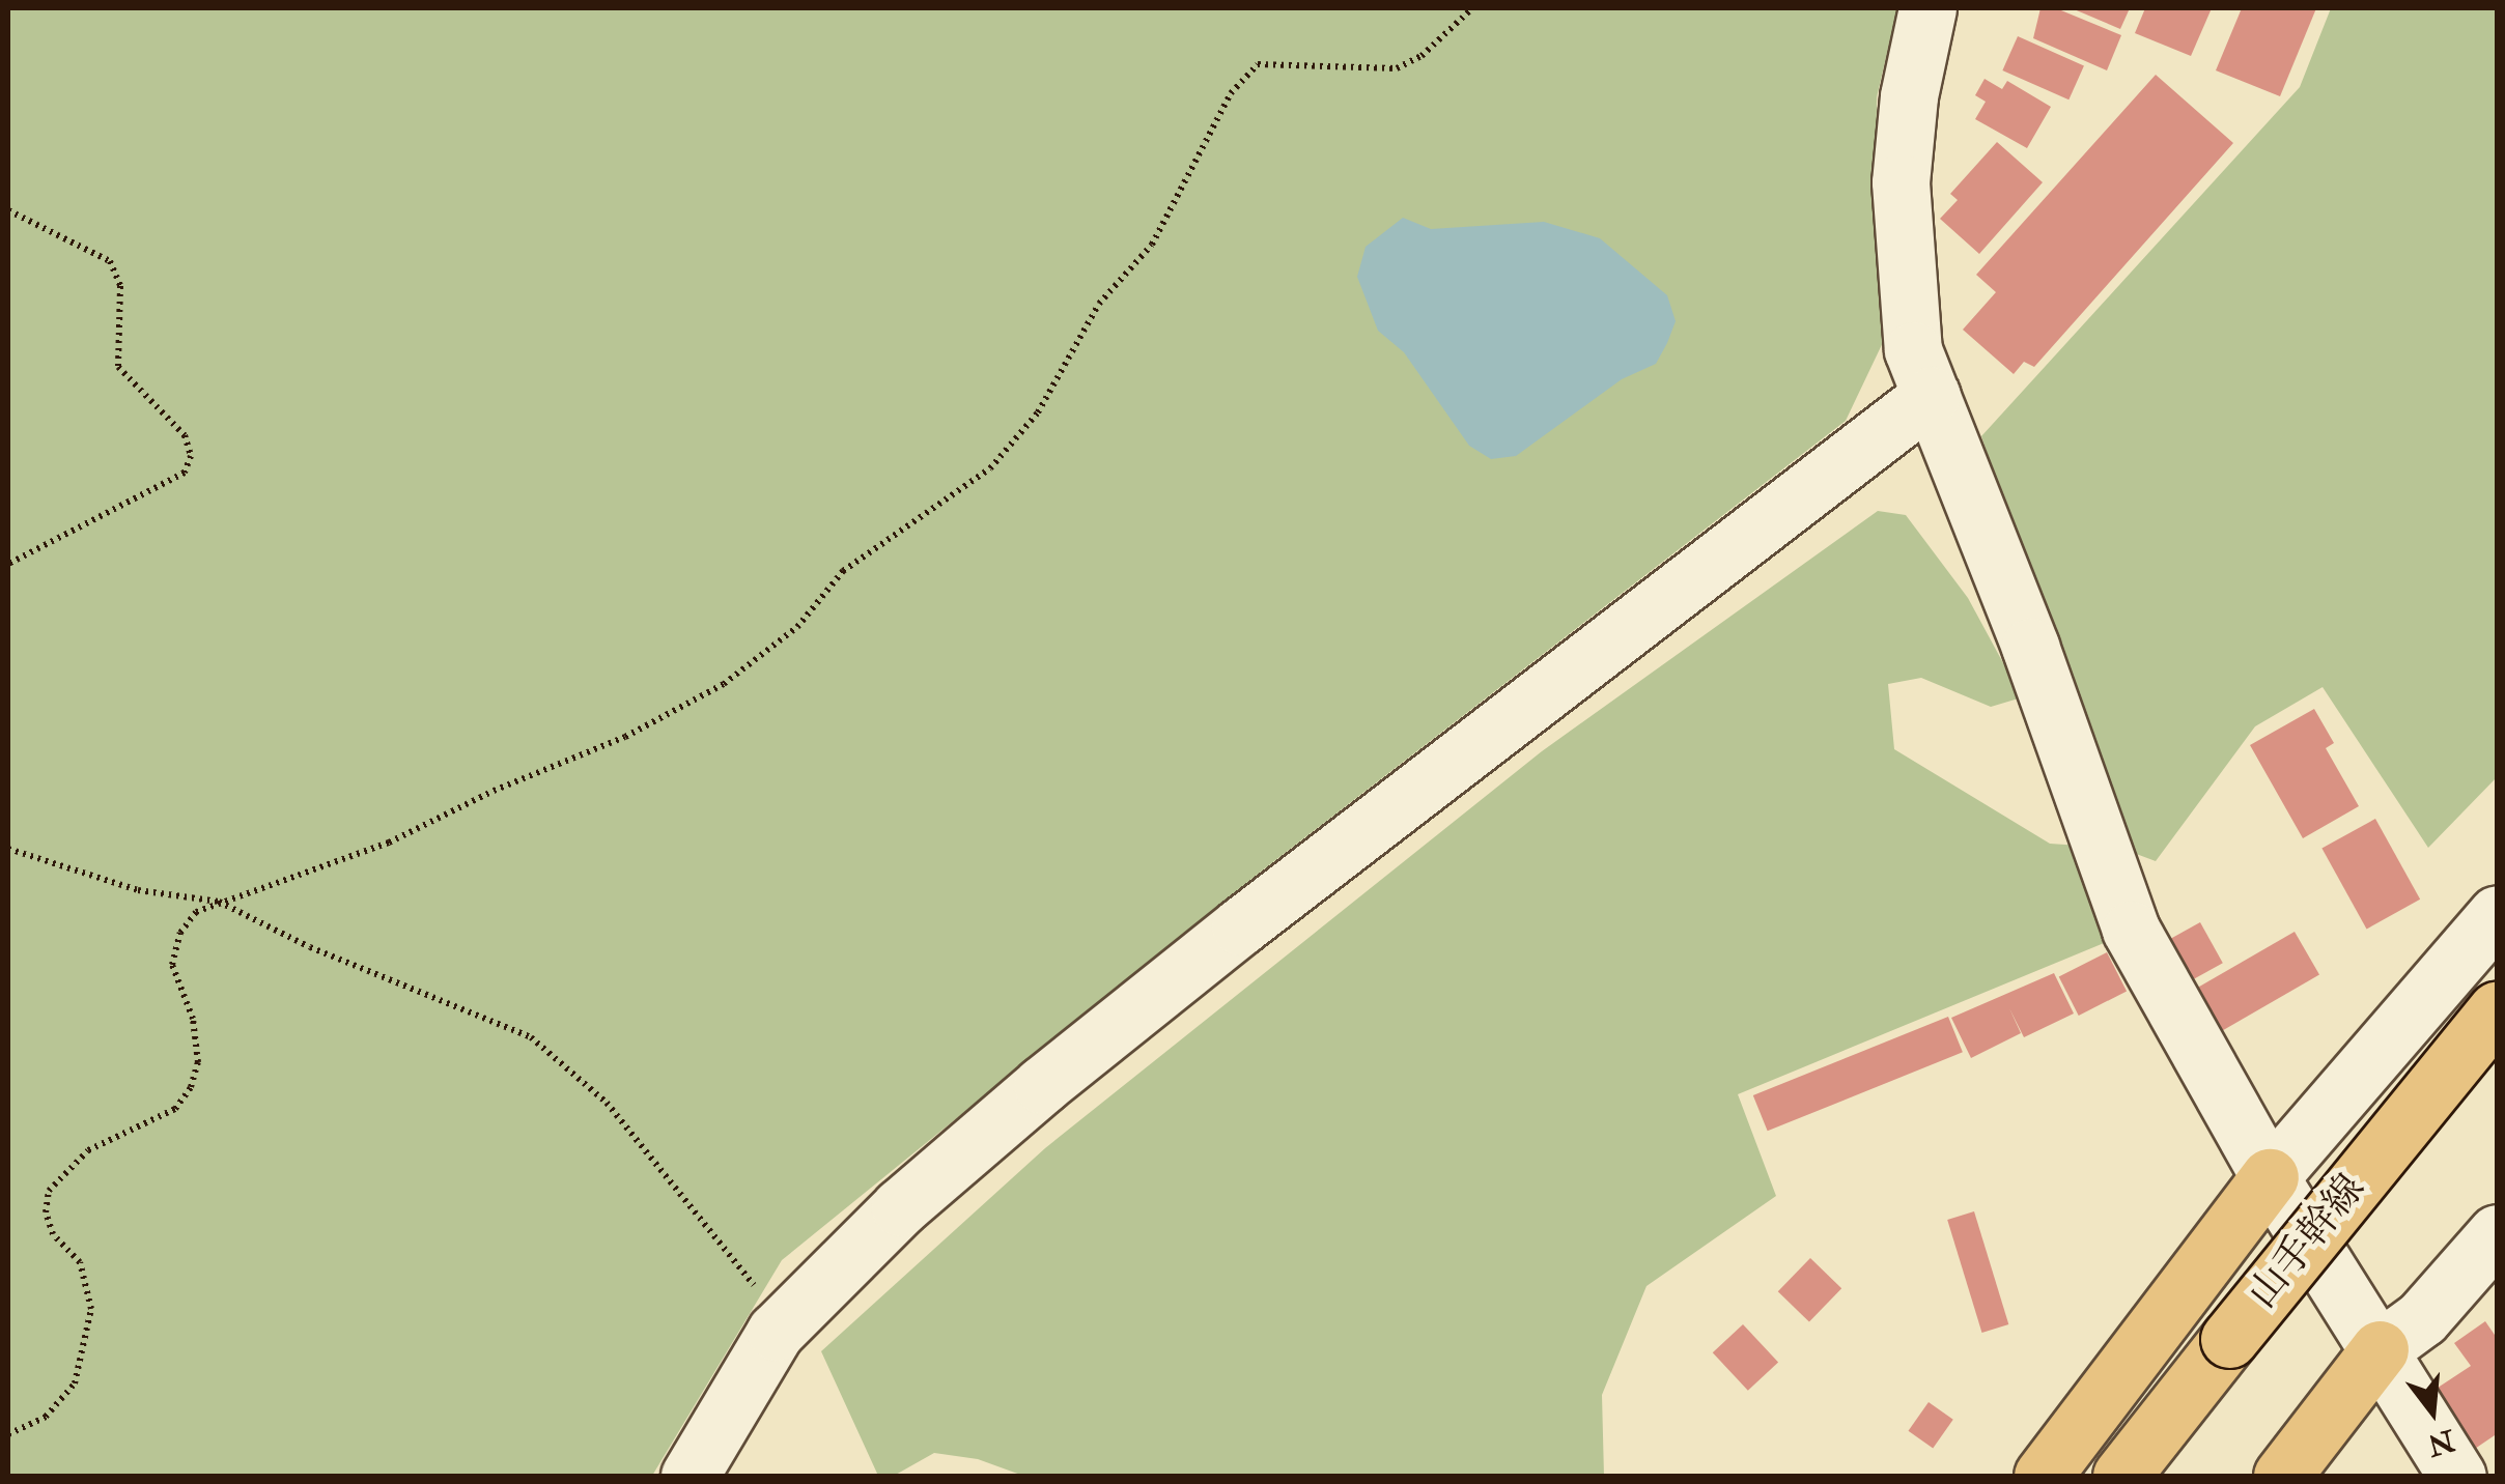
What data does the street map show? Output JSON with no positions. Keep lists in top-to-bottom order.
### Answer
{
  "streets": {
    "main road": ["山手幹線"]
  },
  "north": "bottom"
}
